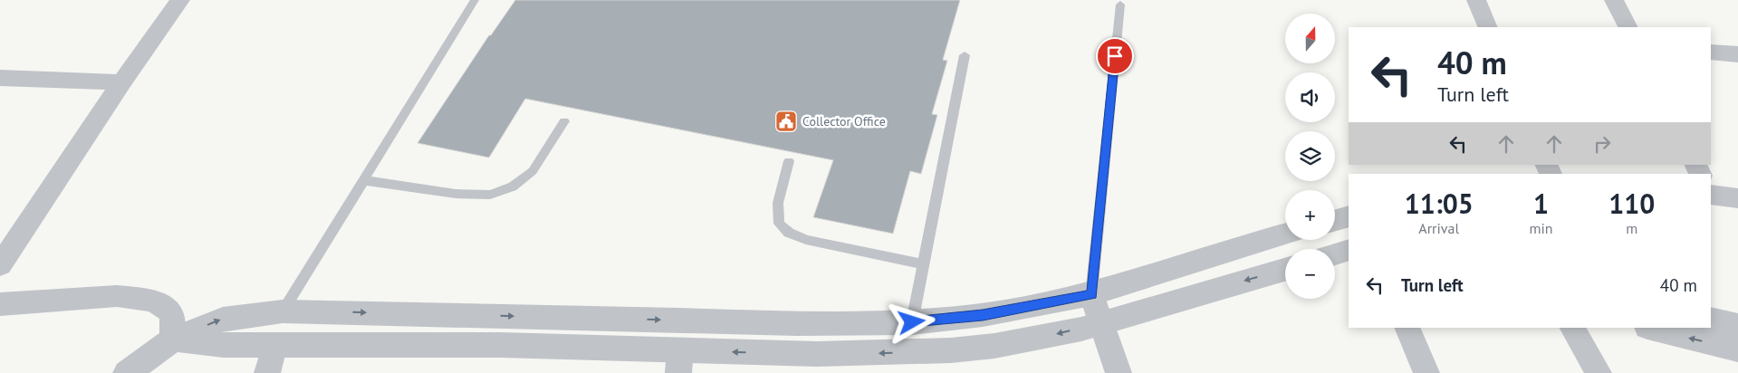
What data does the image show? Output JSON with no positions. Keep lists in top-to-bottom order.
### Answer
{
  "places": {
    "public building": ["Collector Office"]
  },
  "north": "top",
  "page": {
    "map_buttons": ["+", "−"],
    "turn": ["40 m", "Turn left"],
    "eta": [
      "11:05",
      "Arrival",
      "1",
      "min",
      "110",
      "m"
    ],
    "list": [
      {
        "name": "Turn left",
        "value": "40 m"
      }
    ]
  }
}
